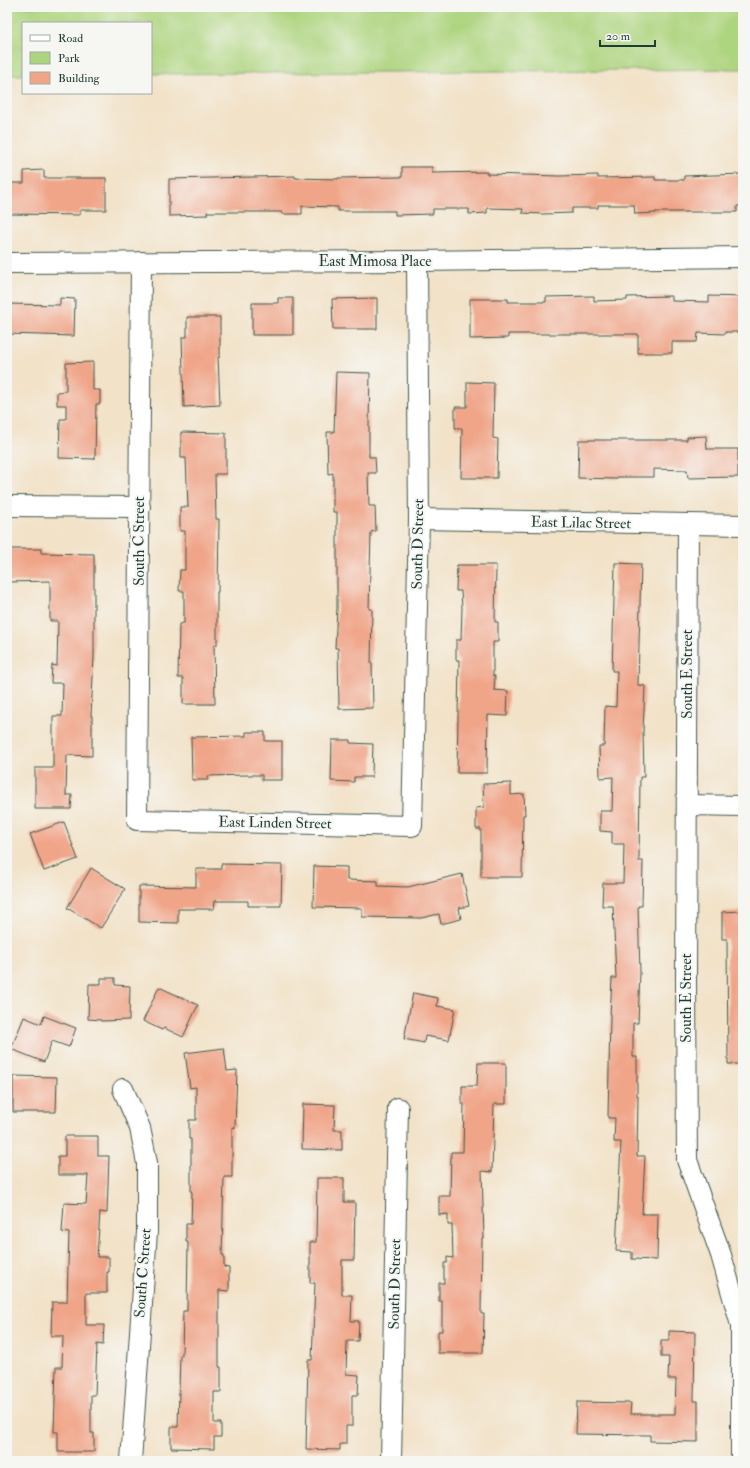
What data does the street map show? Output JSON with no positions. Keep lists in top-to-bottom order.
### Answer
{
  "streets": {
    "street": [
      "East Mimosa Place",
      "East Lilac Street",
      "South C Street",
      "South D Street",
      "South E Street",
      "East Linden Street"
    ]
  },
  "crossings": [
    ["East Mimosa Place", "South C Street"],
    ["East Mimosa Place", "South D Street"],
    ["East Lilac Street", "South D Street"],
    ["East Lilac Street", "South E Street"],
    ["South C Street", "East Linden Street"],
    ["South D Street", "East Linden Street"]
  ],
  "legend": ["Road", "Park", "Building"],
  "scale_bar": "20 m"
}
